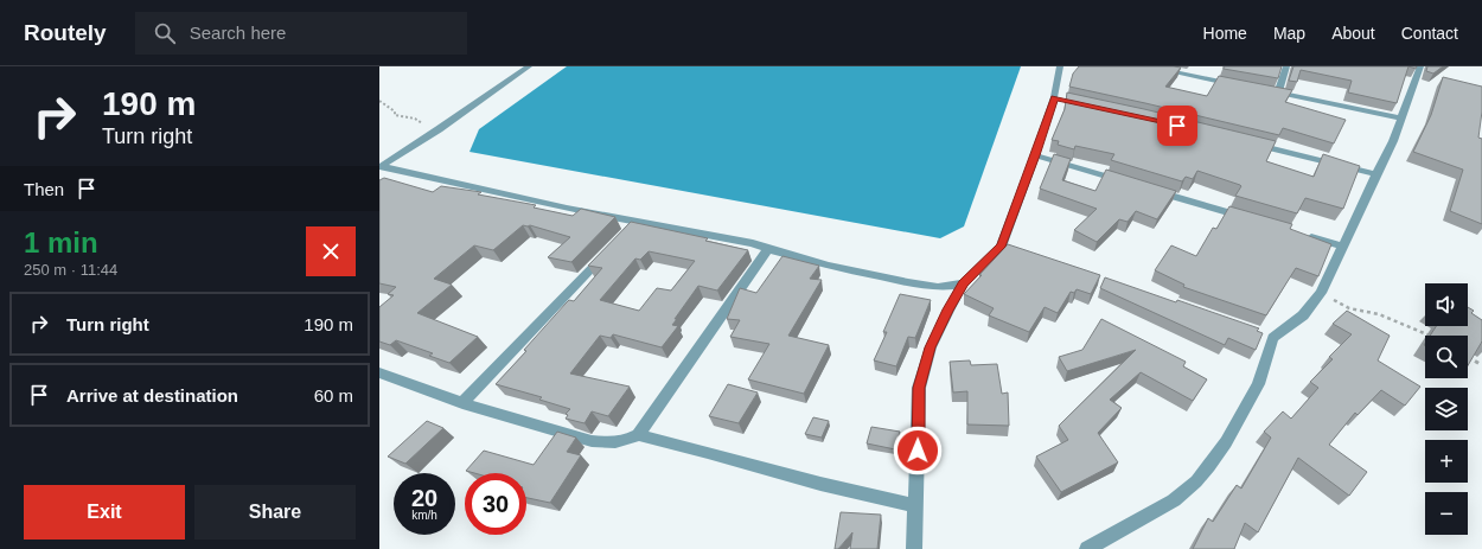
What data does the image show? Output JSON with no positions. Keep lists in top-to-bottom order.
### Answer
{
  "page": {
    "header": "Routely",
    "search": "Search here",
    "nav": [
      "Home",
      "Map",
      "About",
      "Contact"
    ],
    "turn": ["190 m", "Turn right"],
    "then": "Then",
    "heading": ["1 min", "250 m · 11:44"],
    "map_buttons": ["+", "−"],
    "list": [
      {
        "name": "Turn right",
        "value": "190 m"
      },
      {
        "name": "Arrive at destination",
        "value": "60 m"
      }
    ],
    "speed": "20 km/h",
    "limit": "30",
    "buttons": ["Exit", "Share"]
  }
}
